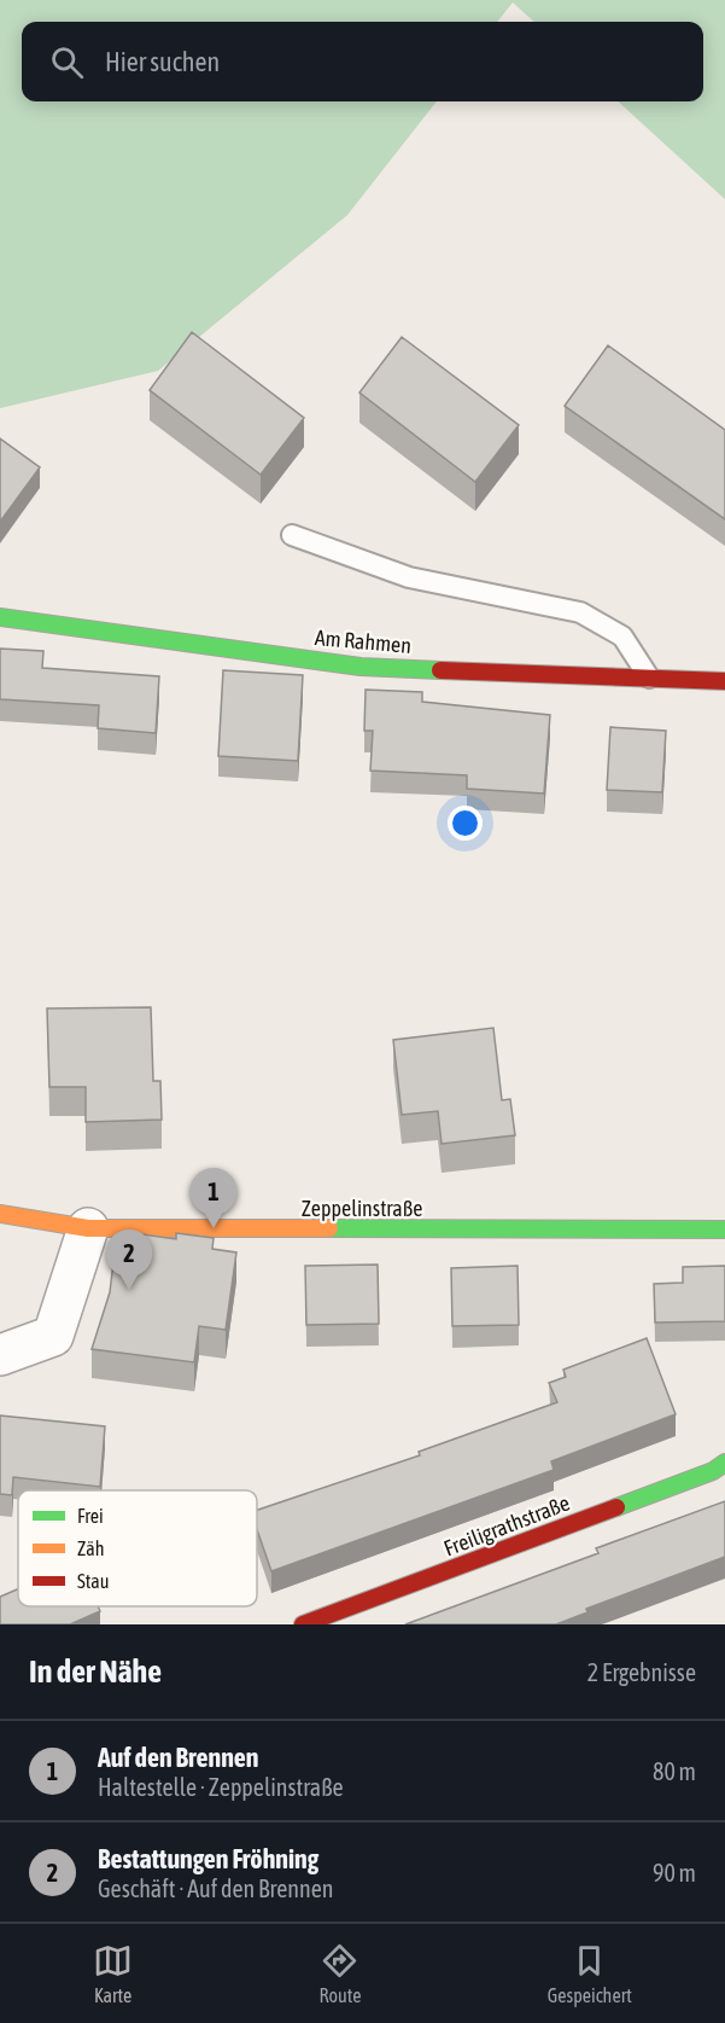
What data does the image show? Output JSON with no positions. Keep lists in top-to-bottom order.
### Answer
{
  "streets": {
    "street": ["Am Rahmen", "Zeppelinstraße", "Freiligrathstraße"]
  },
  "legend": ["Frei", "Zäh", "Stau"],
  "page": {
    "search": "Hier suchen",
    "pins": ["1", "2"],
    "heading": ["In der Nähe", "2 Ergebnisse"],
    "list": [
      {
        "mark": "1",
        "name": "Auf den Brennen",
        "note": "Haltestelle · Zeppelinstraße",
        "value": "80 m"
      },
      {
        "mark": "2",
        "name": "Bestattungen Fröhning",
        "note": "Geschäft · Auf den Brennen",
        "value": "90 m"
      }
    ],
    "nav": ["Karte", "Route", "Gespeichert"]
  }
}
